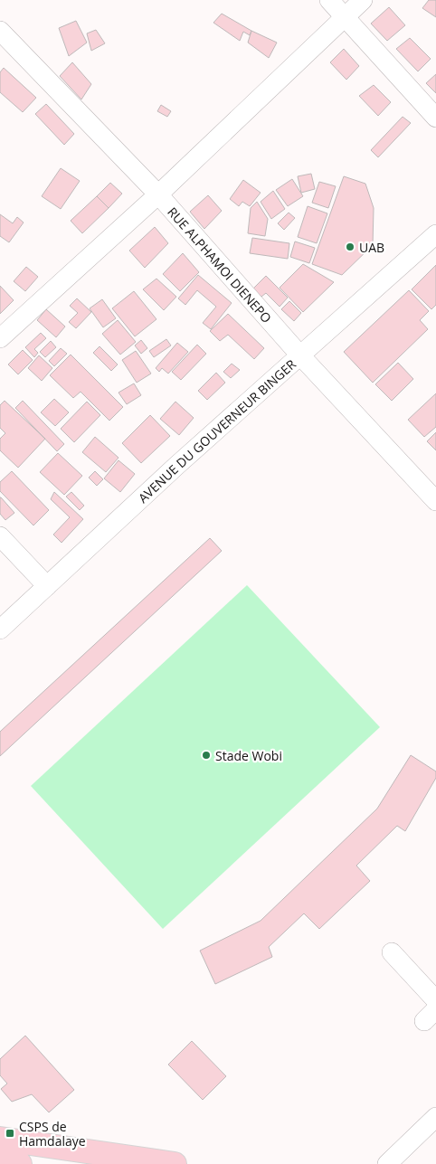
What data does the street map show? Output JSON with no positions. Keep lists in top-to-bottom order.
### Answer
{
  "streets": {
    "street": ["RUE ALPHAMOI DIENEPO", "AVENUE DU GOUVERNEUR BINGER"]
  },
  "crossings": [
    ["RUE ALPHAMOI DIENEPO", "AVENUE DU GOUVERNEUR BINGER"]
  ],
  "places": {
    "other": ["UAB", "Stade Wobi"],
    "transit": ["CSPS de Hamdalaye"]
  }
}
